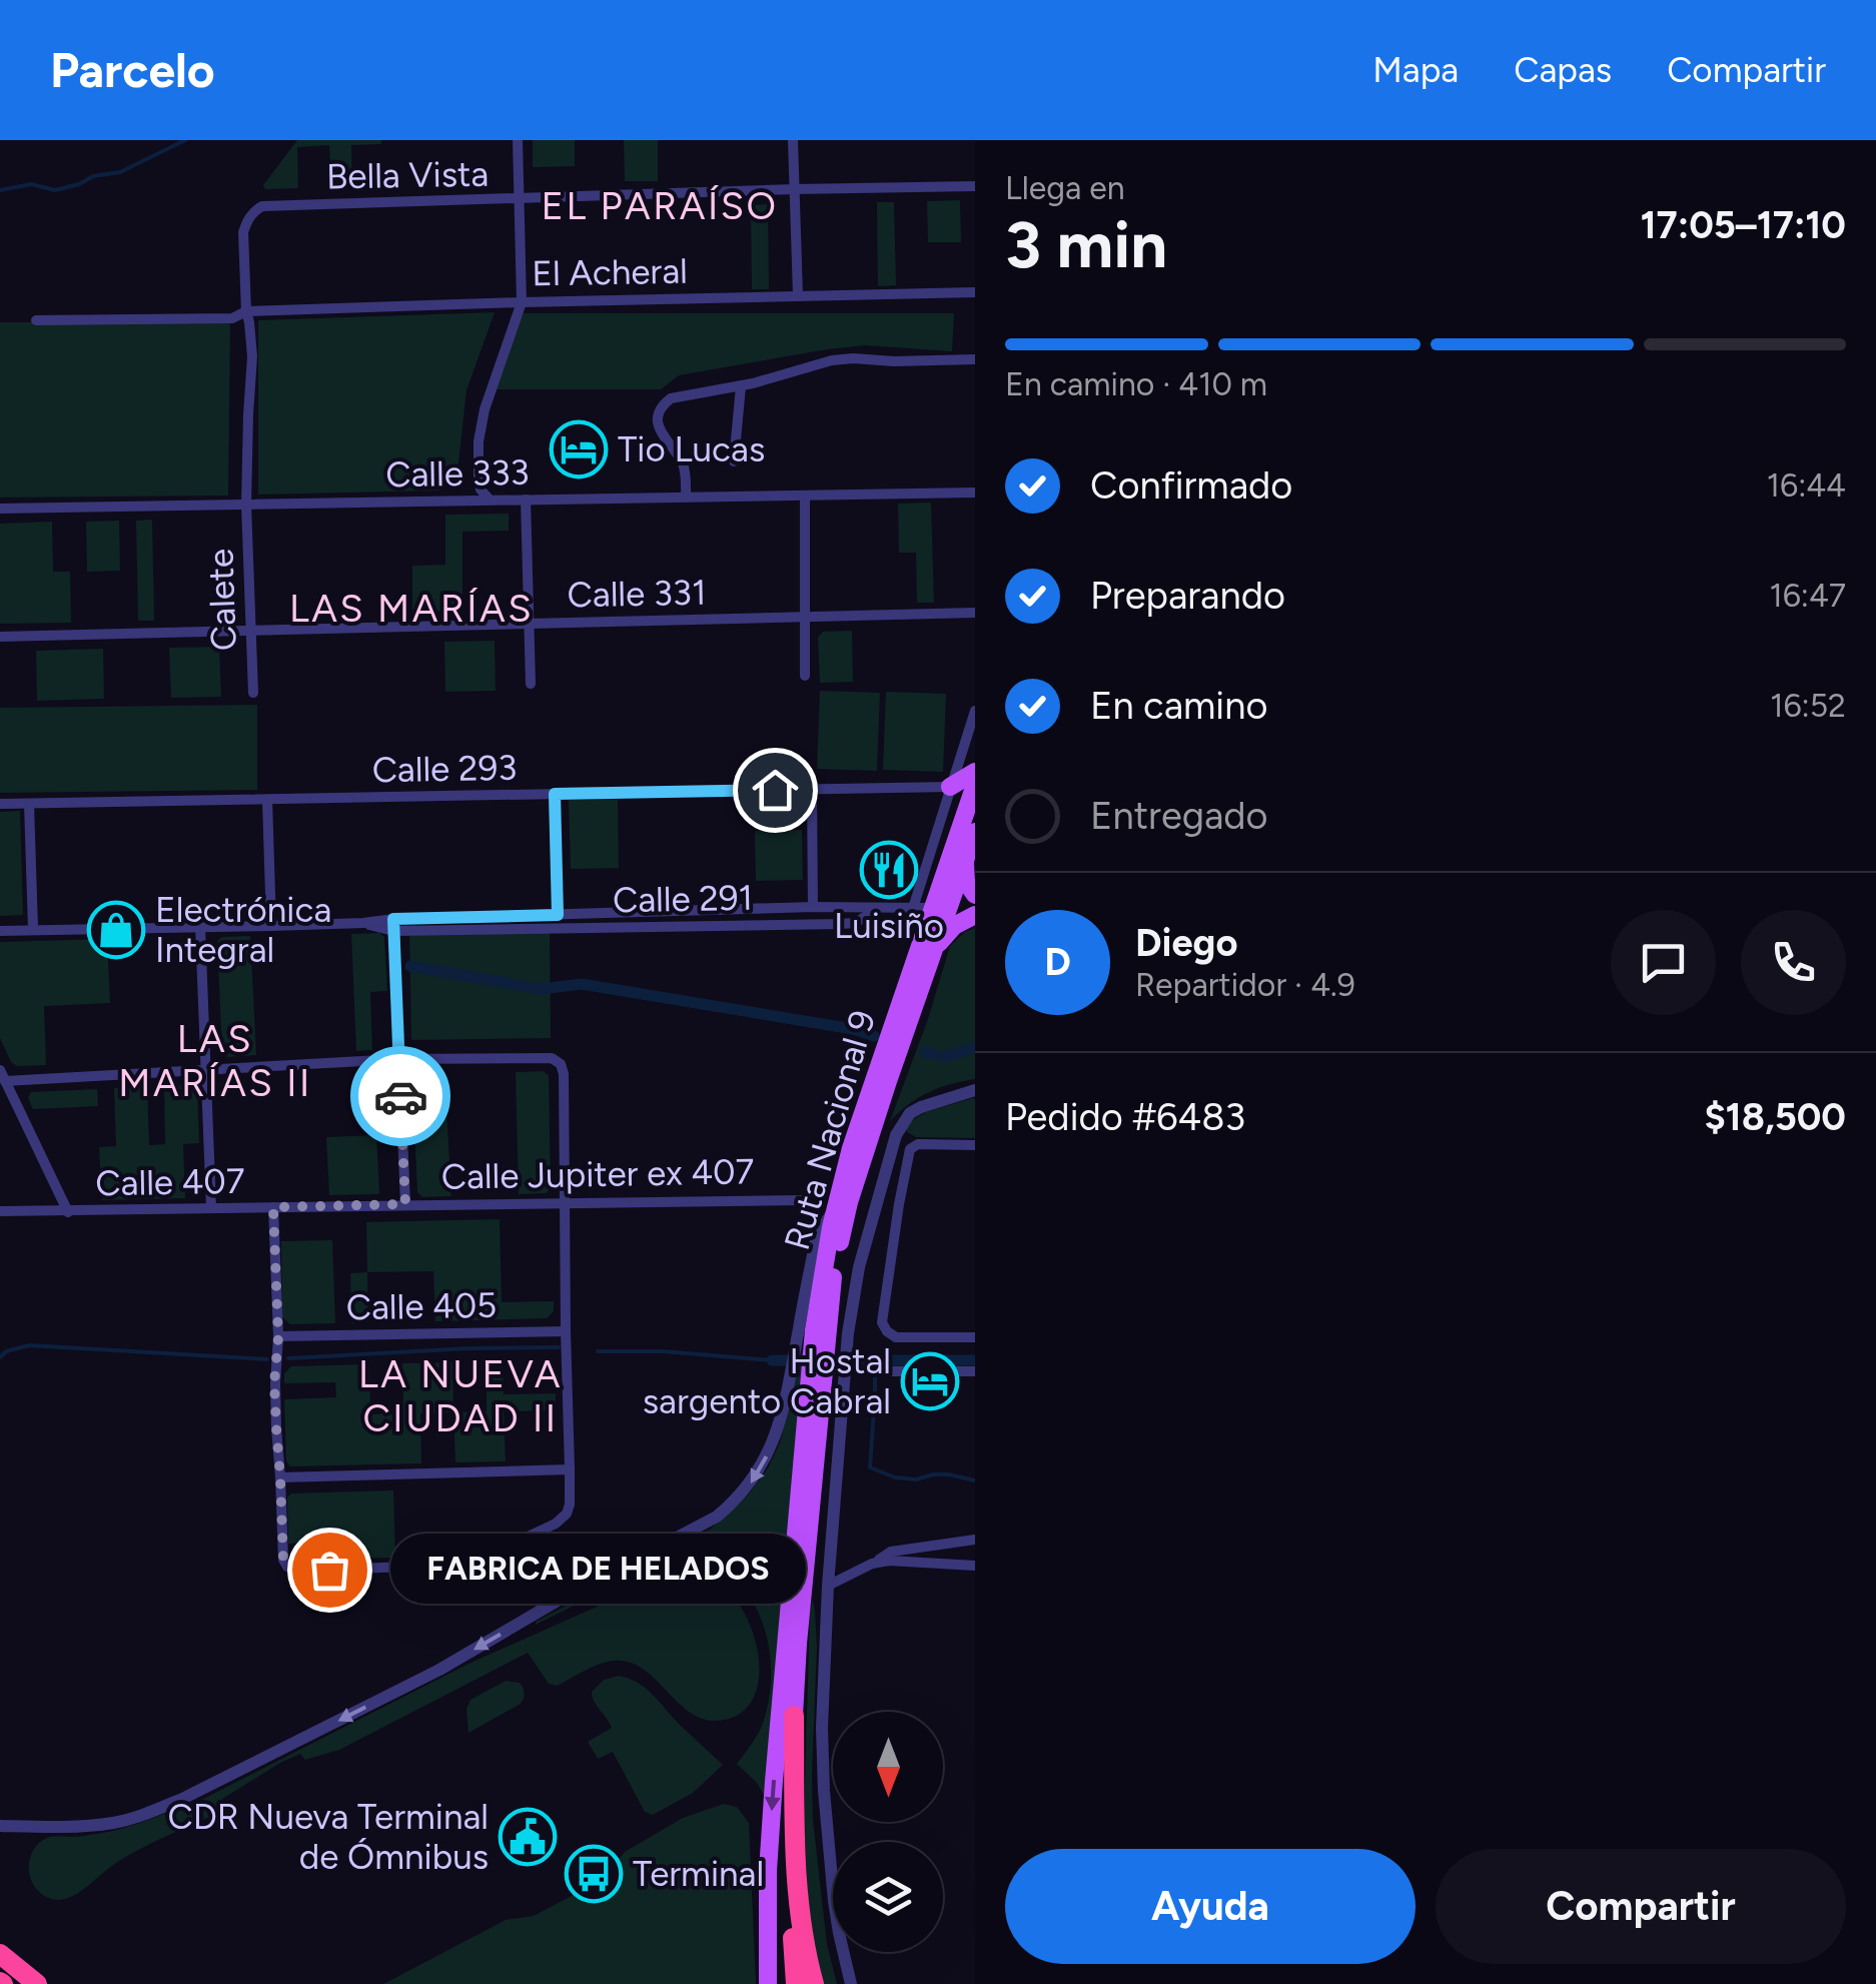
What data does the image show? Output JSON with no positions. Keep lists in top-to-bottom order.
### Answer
{
  "streets": {
    "main road": ["Ruta Nacional 9"],
    "street": [
      "Bella Vista",
      "El Acheral",
      "Calle 333",
      "Calle 331",
      "Calete",
      "Calle 293",
      "Calle 291",
      "Calle Jupiter ex 407",
      "Calle 407",
      "Calle 405"
    ]
  },
  "crossings": [
    ["Bella Vista", "El Acheral"],
    ["Bella Vista", "Calete"],
    ["El Acheral", "Calete"],
    ["Calle 333", "Calete"],
    ["Calle 331", "Calete"],
    ["Calle 291", "Ruta Nacional 9"],
    ["Calle Jupiter ex 407", "Calle 407"]
  ],
  "districts": [
    "EL PARAÍSO",
    "LAS MARÍAS",
    "LAS MARÍAS II",
    "LA NUEVA CIUDAD II"
  ],
  "places": {
    "hotel": ["Tio Lucas", "Hostal sargento Cabral"],
    "restaurant": ["Luisiño"],
    "shop": ["Electrónica Integral"],
    "other": ["FABRICA DE HELADOS"],
    "public building": ["CDR Nueva Terminal de Ómnibus"],
    "bus stop": ["Terminal"]
  },
  "north": "bottom",
  "page": {
    "header": "Parcelo",
    "nav": ["Mapa", "Capas", "Compartir"],
    "heading": ["3 min", "Llega en", "17:05–17:10"],
    "panel": [
      "Diego",
      "Repartidor · 4.9",
      "Pedido #6483",
      "$18,500"
    ],
    "bar": "En camino · 410 m",
    "list": [
      ["Confirmado", "16:44"],
      ["Preparando", "16:47"],
      ["En camino", "16:52"],
      "Entregado"
    ],
    "round": "D",
    "bubble": "FABRICA DE HELADOS",
    "buttons": ["Ayuda", "Compartir"]
  }
}
